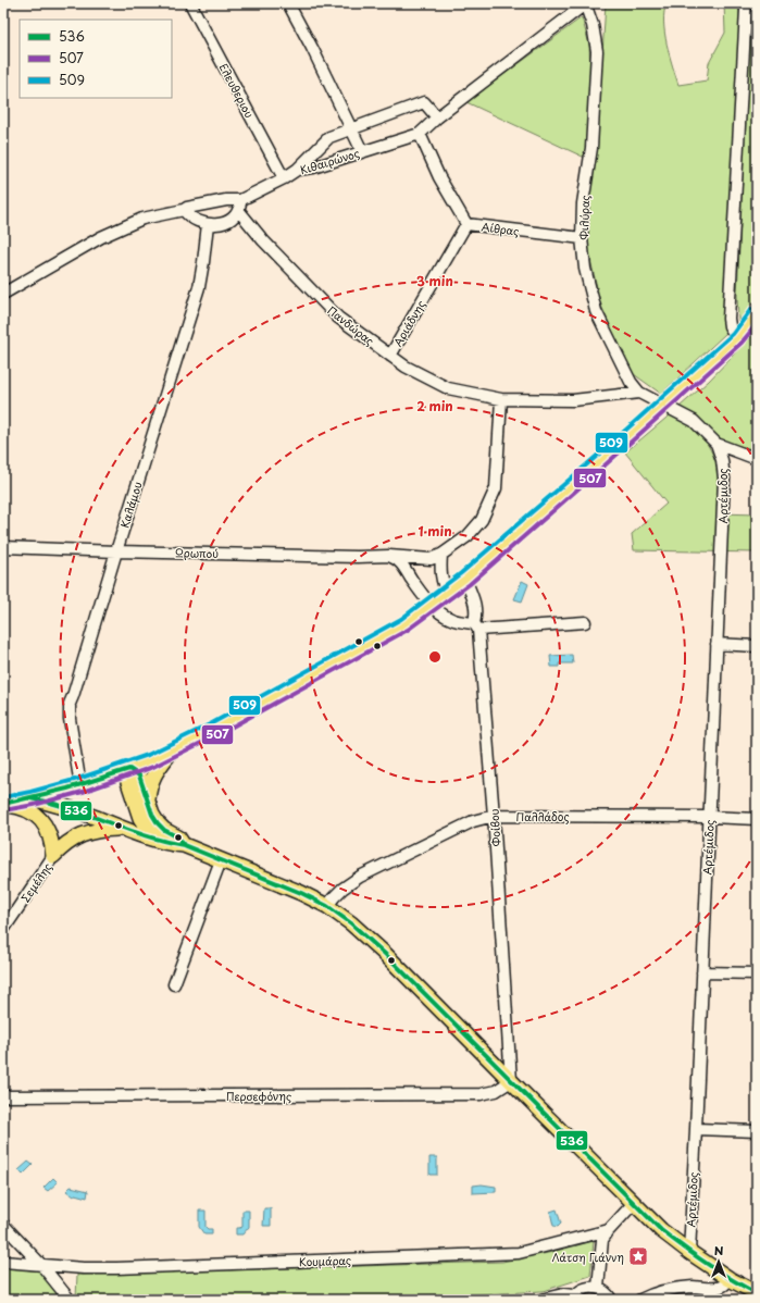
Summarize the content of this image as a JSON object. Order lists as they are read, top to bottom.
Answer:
{
  "streets": {
    "street": [
      "Ελευθεριου",
      "Κιθαιρώνος",
      "Φιλύρας",
      "Αίθρας",
      "Αριάδνης",
      "Πανδώρας",
      "Αρτέμιδος",
      "Καλάμου",
      "Ωρωπού",
      "Παλλάδος",
      "Φοίβου",
      "Σεμέλης",
      "Περσεφόνης",
      "Κουμάρας"
    ]
  },
  "crossings": [
    ["Ελευθεριου", "Κιθαιρώνος"],
    ["Κιθαιρώνος", "Φιλύρας"],
    ["Κιθαιρώνος", "Αίθρας"],
    ["Κιθαιρώνος", "Πανδώρας"],
    ["Φιλύρας", "Αίθρας"],
    ["Φιλύρας", "Πανδώρας"],
    ["Αίθρας", "Αριάδνης"],
    ["Αριάδνης", "Πανδώρας"],
    ["Αρτέμιδος", "Παλλάδος"],
    ["Καλάμου", "Ωρωπού"],
    ["Παλλάδος", "Φοίβου"],
    ["Φοίβου", "Περσεφόνης"]
  ],
  "places": {
    "place": ["Λάτση Γιάννη"]
  },
  "lines": ["transit line 509", "transit line 507", "transit line 536"],
  "legend": ["536", "507", "509"],
  "north": "top",
  "rings": ["3 min", "2 min", "1 min"]
}
